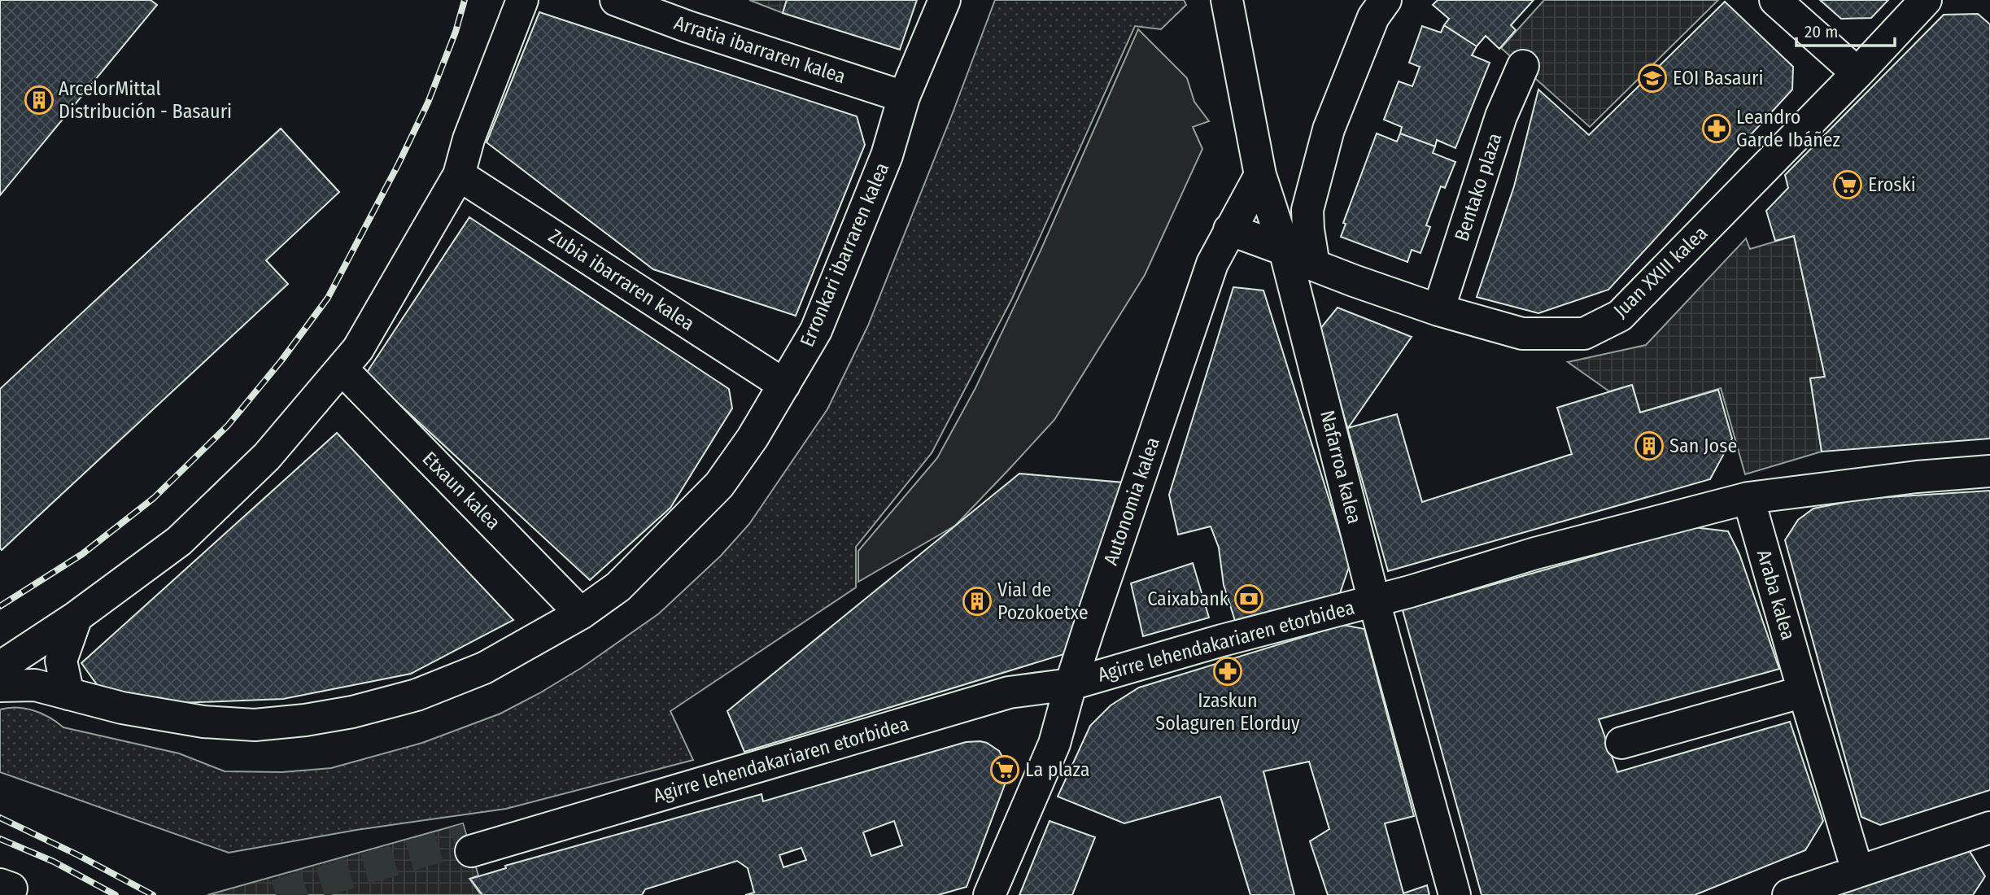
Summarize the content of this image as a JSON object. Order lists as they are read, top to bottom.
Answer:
{
  "streets": {
    "street": [
      "Arratia ibarraren kalea",
      "Bentako plaza",
      "Erronkari ibarraren kalea",
      "Juan XXIII kalea",
      "Zubia ibarraren kalea",
      "Nafarroa kalea",
      "Etxaun kalea",
      "Autonomia kalea",
      "Araba kalea",
      "Agirre lehendakariaren etorbidea"
    ]
  },
  "crossings": [
    ["Arratia ibarraren kalea", "Erronkari ibarraren kalea"],
    ["Bentako plaza", "Juan XXIII kalea"],
    ["Erronkari ibarraren kalea", "Zubia ibarraren kalea"],
    ["Erronkari ibarraren kalea", "Etxaun kalea"],
    ["Juan XXIII kalea", "Nafarroa kalea"],
    ["Juan XXIII kalea", "Autonomia kalea"],
    ["Nafarroa kalea", "Autonomia kalea"],
    ["Nafarroa kalea", "Agirre lehendakariaren etorbidea"],
    ["Autonomia kalea", "Agirre lehendakariaren etorbidea"],
    ["Araba kalea", "Agirre lehendakariaren etorbidea"]
  ],
  "places": {
    "school or university": ["EOI Basauri"],
    "building": ["ArcelorMittal Distribución - Basauri", "San Jose", "Vial de Pozokoetxe"],
    "pharmacy": ["Leandro Garde Ibáñez", "Izaskun Solaguren Elorduy"],
    "supermarket": ["Eroski", "La plaza"],
    "bank": ["Caixabank"]
  },
  "scale_bar": "20 m"
}
